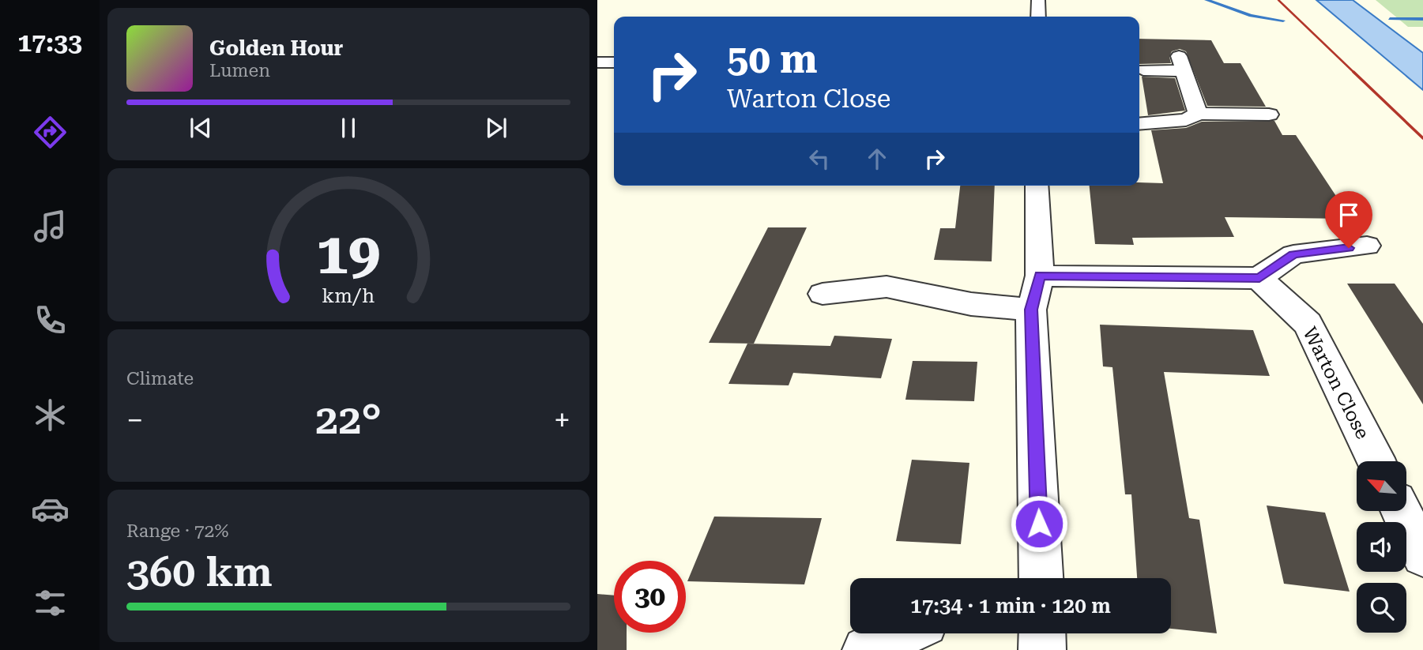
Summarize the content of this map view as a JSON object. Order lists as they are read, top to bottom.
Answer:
{
  "streets": {
    "street": ["Warton Close"]
  },
  "north": "top left",
  "page": {
    "tabs": "17:33",
    "turn": ["50 m", "Warton Close"],
    "song": ["Golden Hour", "Lumen"],
    "tile": [
      "Climate",
      ["Range · 72%", "360 km"]
    ],
    "heat": ["−", "22°", "+"],
    "limit": "30",
    "trip": "17:34 · 1 min · 120 m",
    "gauge": ["19", "km/h"]
  }
}
